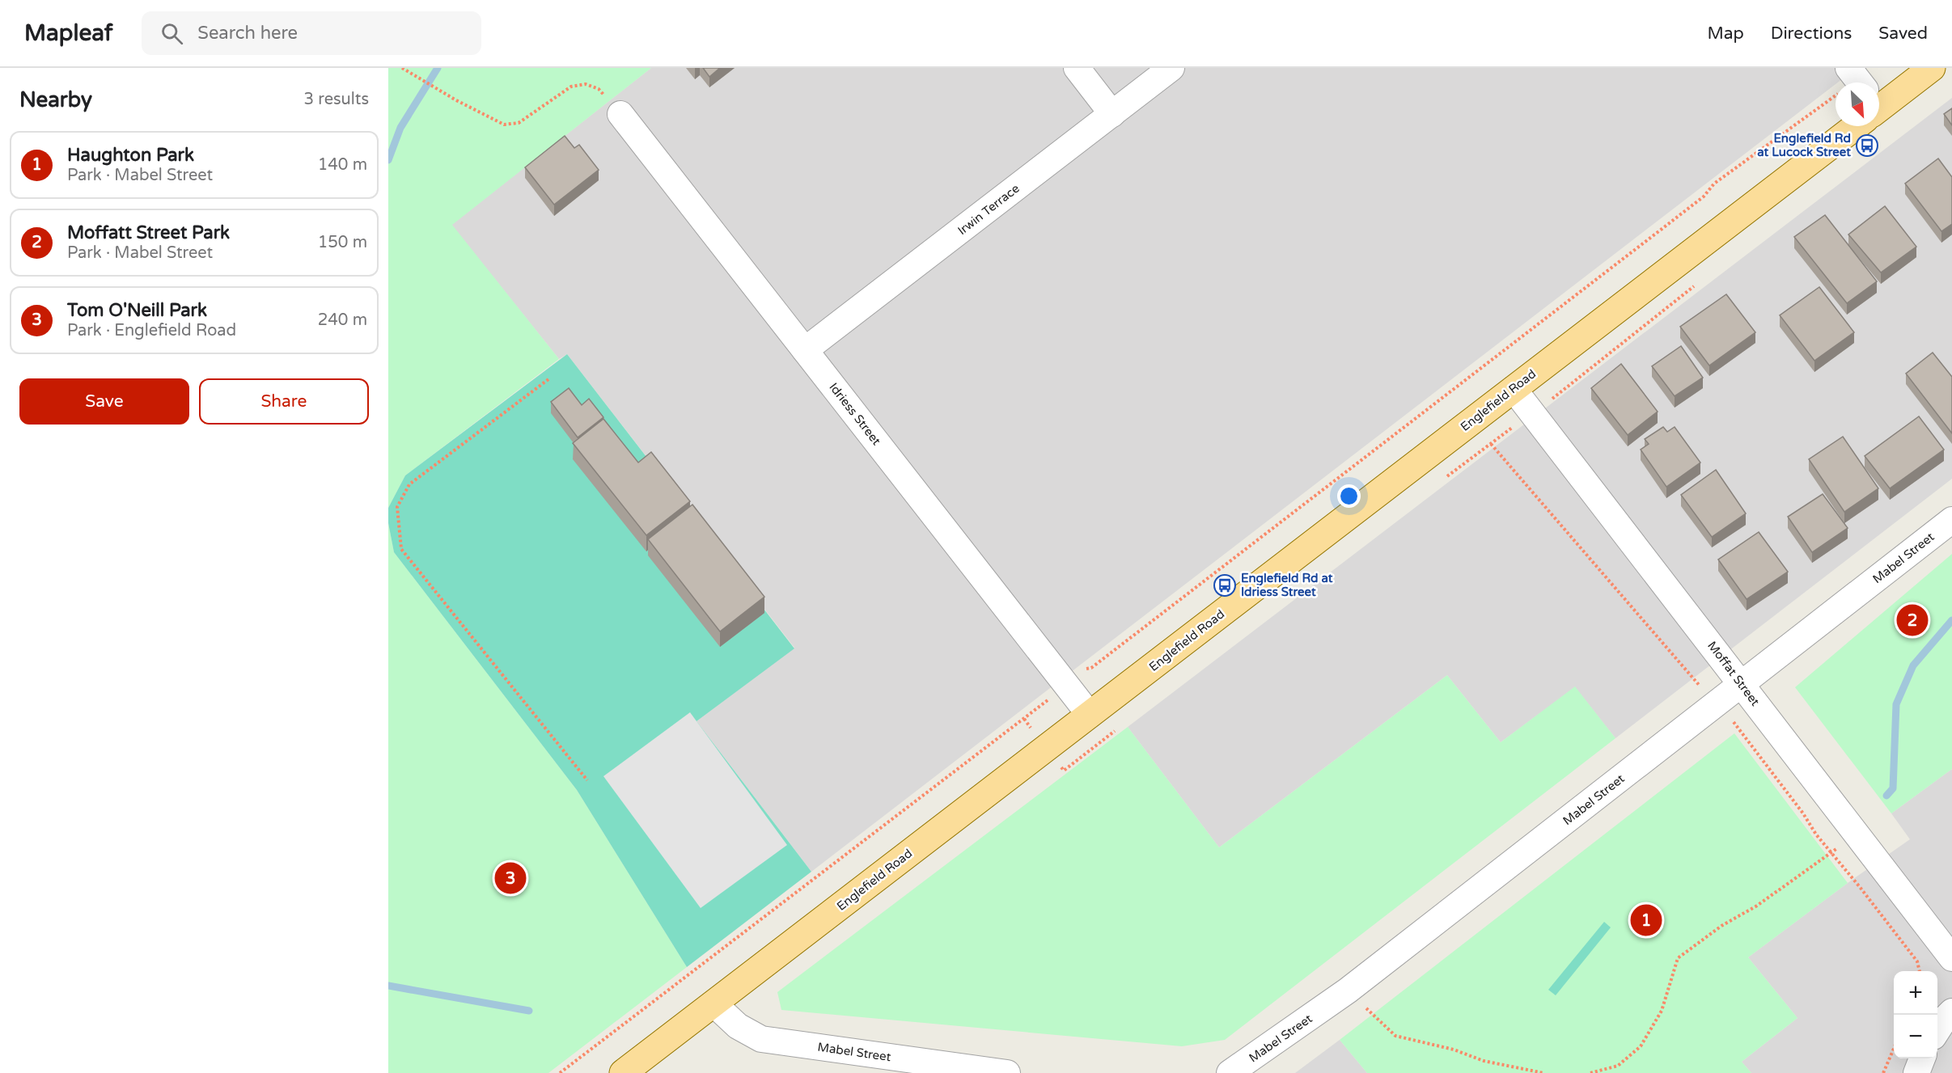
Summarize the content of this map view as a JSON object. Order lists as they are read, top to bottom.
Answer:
{
  "streets": {
    "main road": ["Englefield Road"],
    "street": [
      "Irwin Terrace",
      "Idriess Street",
      "Mabel Street",
      "Moffat Street"
    ]
  },
  "crossings": [
    ["Irwin Terrace", "Idriess Street"],
    ["Englefield Road", "Idriess Street"],
    ["Englefield Road", "Mabel Street"],
    ["Englefield Road", "Moffat Street"],
    ["Mabel Street", "Moffat Street"]
  ],
  "places": {
    "bus stop": ["Englefield Rd at Lucock Street", "Englefield Rd at Idriess Street"]
  },
  "north": "bottom right",
  "page": {
    "header": "Mapleaf",
    "search": "Search here",
    "nav": ["Map", "Directions", "Saved"],
    "heading": ["Nearby", "3 results"],
    "list": [
      {
        "mark": "1",
        "name": "Haughton Park",
        "note": "Park · Mabel Street",
        "value": "140 m"
      },
      {
        "mark": "2",
        "name": "Moffatt Street Park",
        "note": "Park · Mabel Street",
        "value": "150 m"
      },
      {
        "mark": "3",
        "name": "Tom O'Neill Park",
        "note": "Park · Englefield Road",
        "value": "240 m"
      }
    ],
    "buttons": ["Save", "Share"],
    "pins": ["2", "3", "1"],
    "map_buttons": ["+", "−"]
  }
}
